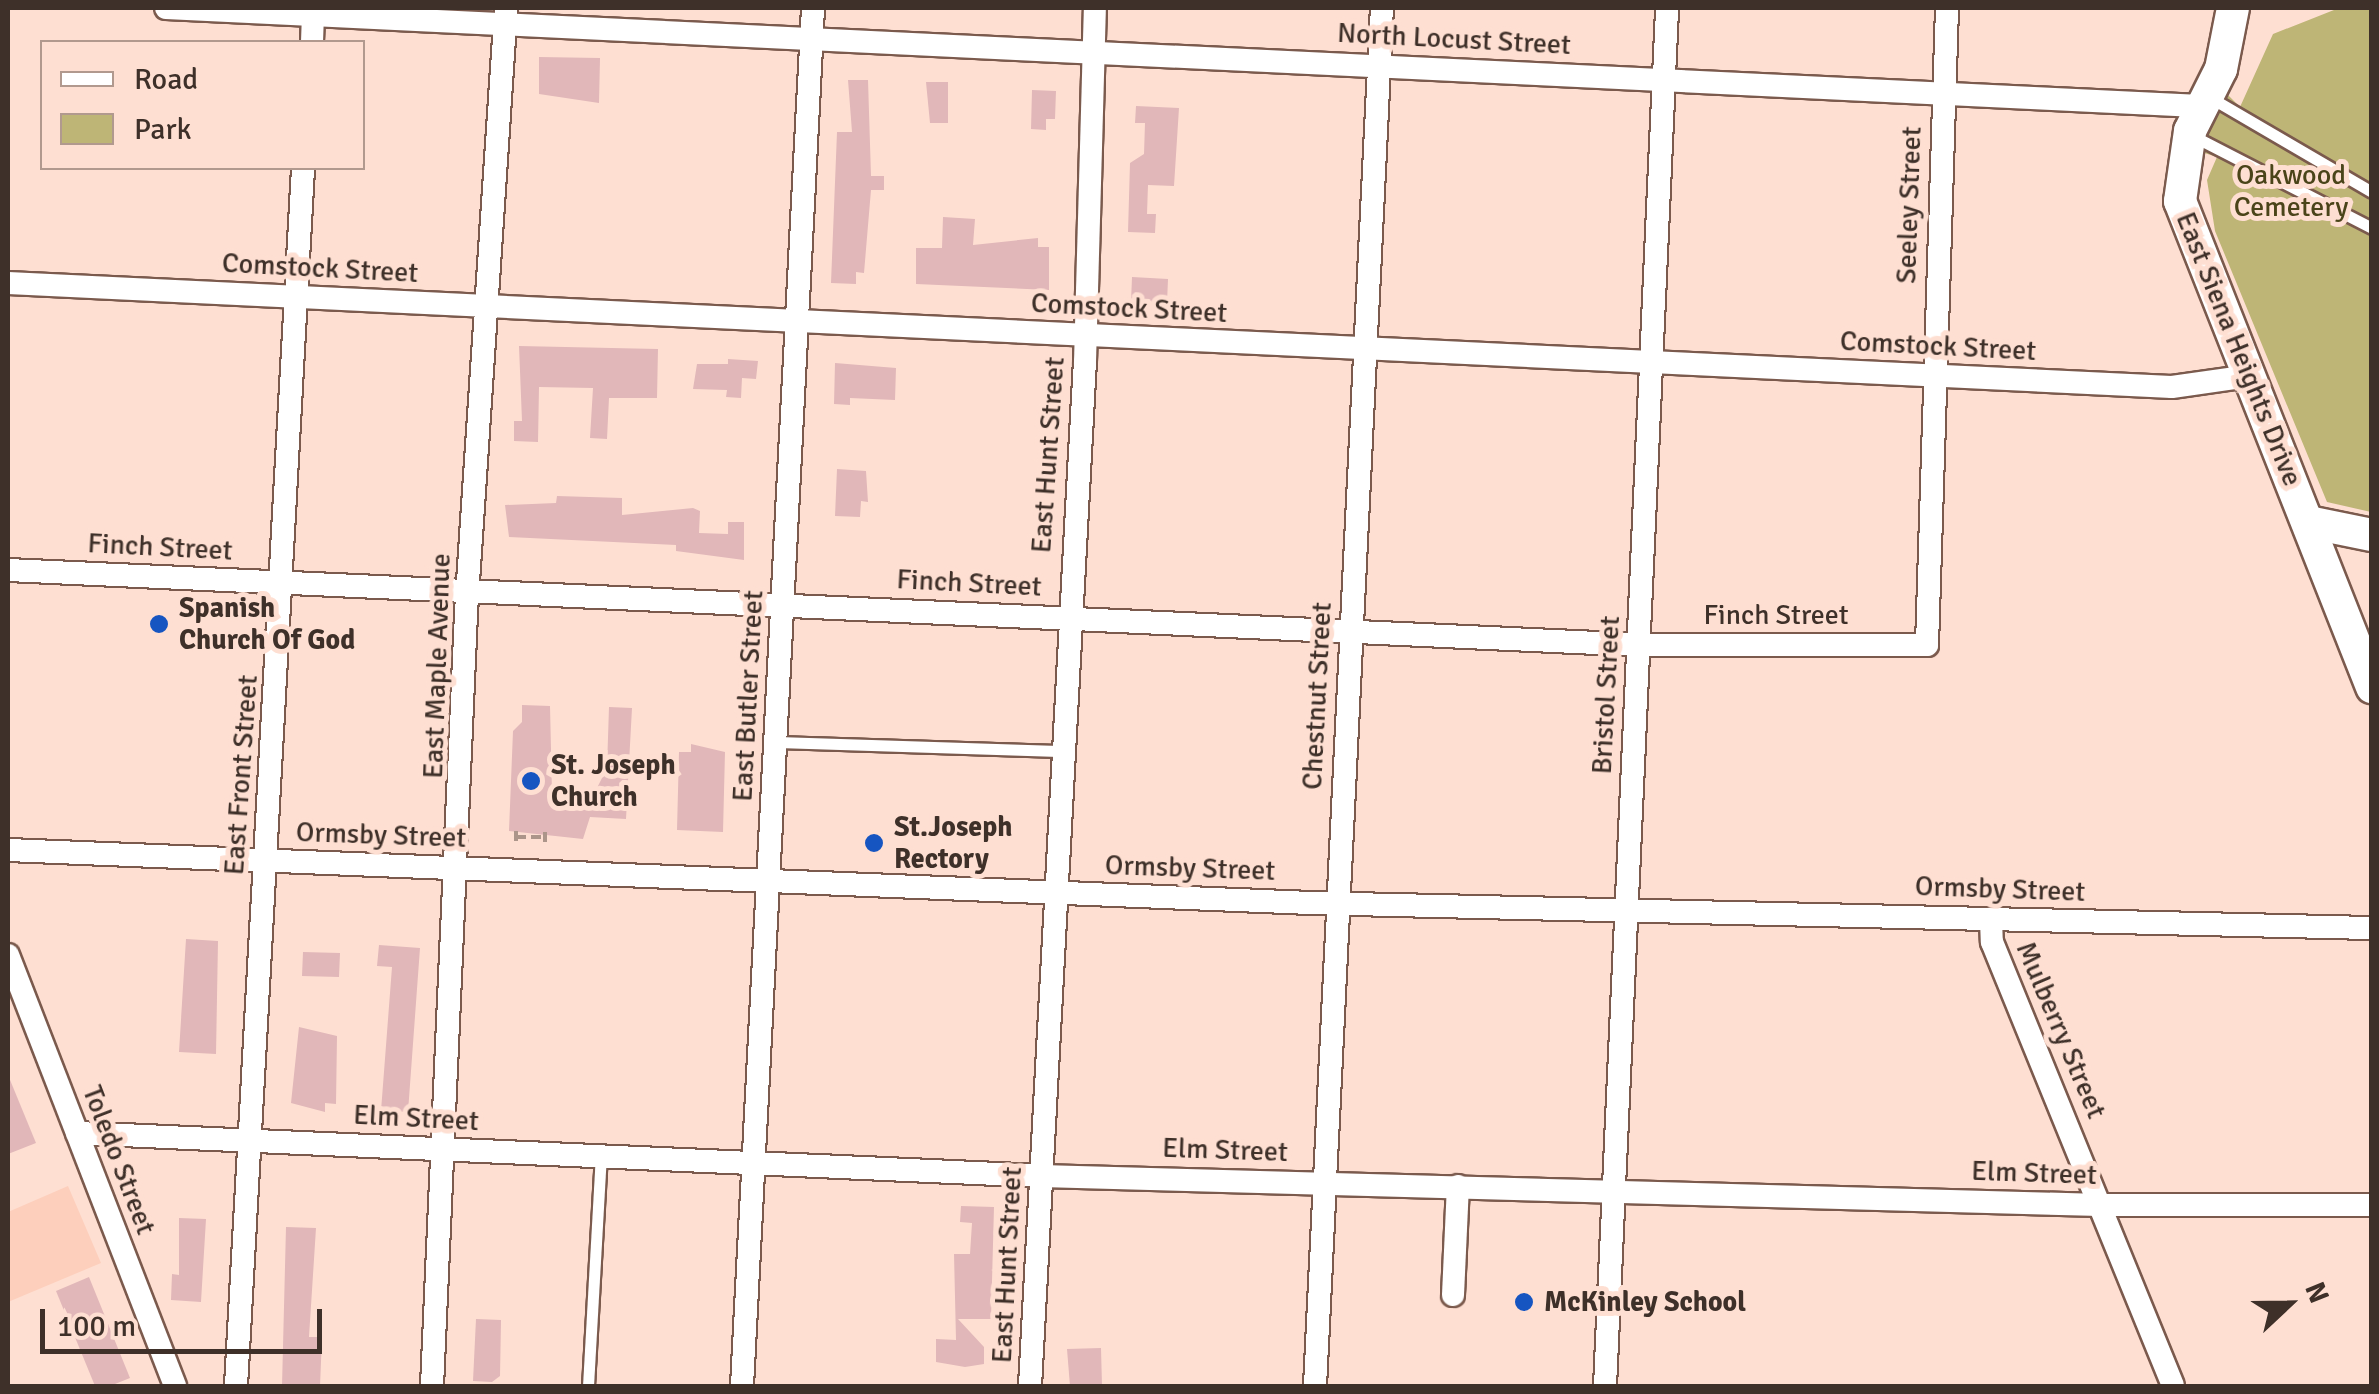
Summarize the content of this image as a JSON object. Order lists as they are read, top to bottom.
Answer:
{
  "streets": {
    "street": [
      "North Locust Street",
      "Seeley Street",
      "Comstock Street",
      "East Siena Heights Drive",
      "East Hunt Street",
      "Finch Street",
      "East Maple Avenue",
      "Bristol Street",
      "East Butler Street",
      "Chestnut Street",
      "East Front Street",
      "Ormsby Street",
      "Mulberry Street",
      "Elm Street",
      "Toledo Street"
    ]
  },
  "crossings": [
    ["North Locust Street", "Seeley Street"],
    ["North Locust Street", "East Siena Heights Drive"],
    ["North Locust Street", "East Hunt Street"],
    ["North Locust Street", "East Maple Avenue"],
    ["North Locust Street", "Bristol Street"],
    ["North Locust Street", "East Butler Street"],
    ["North Locust Street", "Chestnut Street"],
    ["Seeley Street", "Comstock Street"],
    ["Seeley Street", "Finch Street"],
    ["Comstock Street", "East Siena Heights Drive"],
    ["Comstock Street", "East Hunt Street"],
    ["Comstock Street", "East Maple Avenue"],
    ["Comstock Street", "Bristol Street"],
    ["Comstock Street", "East Butler Street"],
    ["Comstock Street", "Chestnut Street"],
    ["Comstock Street", "East Front Street"],
    ["East Hunt Street", "Finch Street"],
    ["East Hunt Street", "Ormsby Street"],
    ["East Hunt Street", "Elm Street"],
    ["Finch Street", "East Maple Avenue"],
    ["Finch Street", "Bristol Street"],
    ["Finch Street", "East Butler Street"],
    ["Finch Street", "Chestnut Street"],
    ["Finch Street", "East Front Street"],
    ["East Maple Avenue", "Ormsby Street"],
    ["East Maple Avenue", "Elm Street"],
    ["Bristol Street", "Ormsby Street"],
    ["Bristol Street", "Elm Street"],
    ["East Butler Street", "Ormsby Street"],
    ["East Butler Street", "Elm Street"],
    ["Chestnut Street", "Ormsby Street"],
    ["Chestnut Street", "Elm Street"],
    ["East Front Street", "Ormsby Street"],
    ["East Front Street", "Elm Street"],
    ["Ormsby Street", "Mulberry Street"],
    ["Mulberry Street", "Elm Street"],
    ["Elm Street", "Toledo Street"]
  ],
  "parks": ["Oakwood Cemetery"],
  "places": [
    "Spanish Church Of God",
    "St. Joseph Church",
    "St.Joseph Rectory",
    "McKinley School"
  ],
  "legend": ["Road", "Park"],
  "scale_bar": "100 m",
  "north": "right"
}
